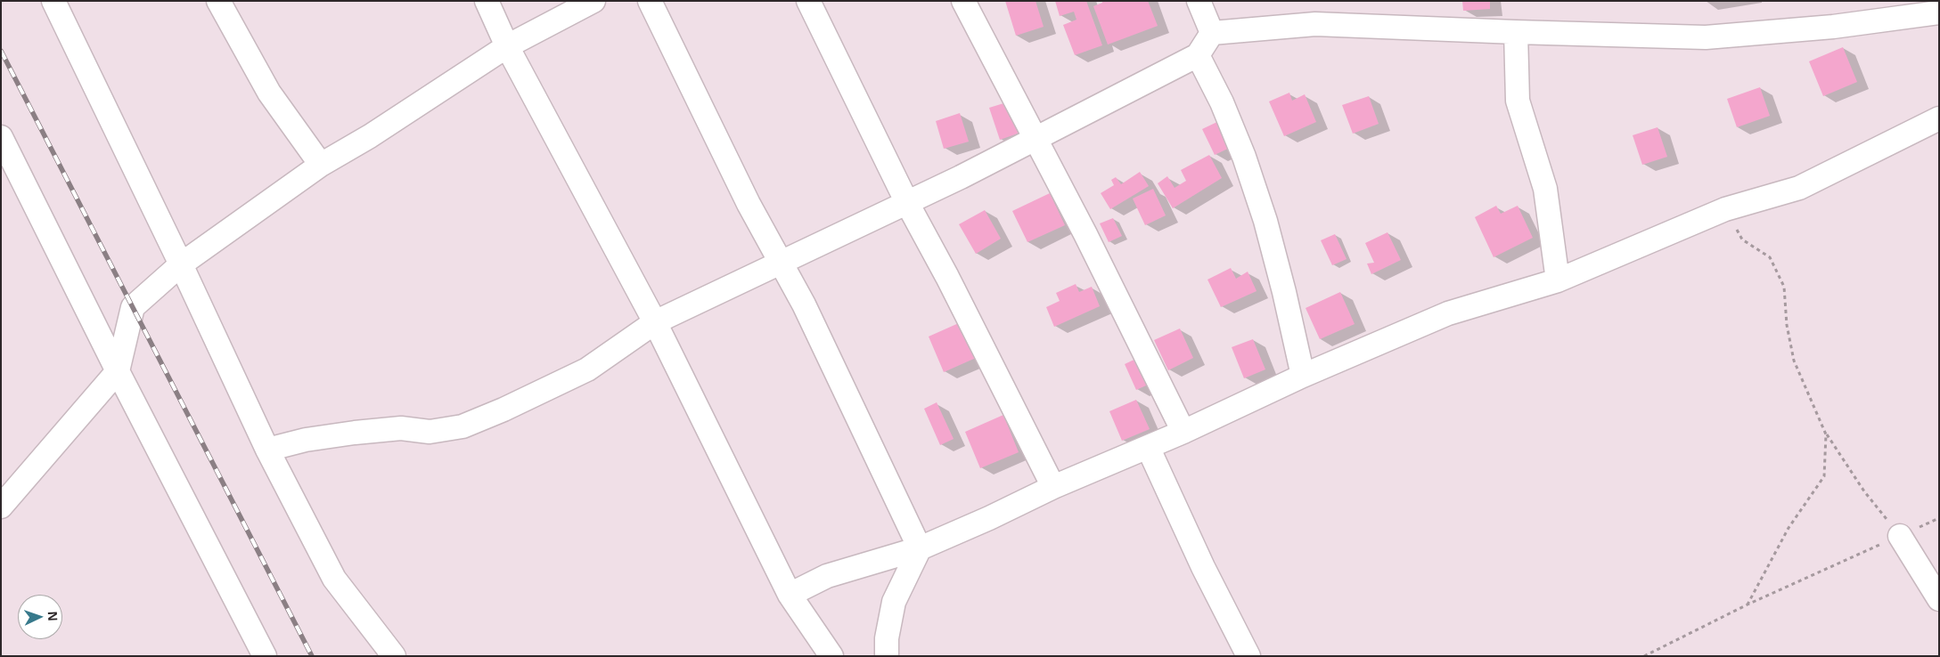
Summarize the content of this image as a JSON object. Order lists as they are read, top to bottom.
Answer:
{
  "north": "right"
}
